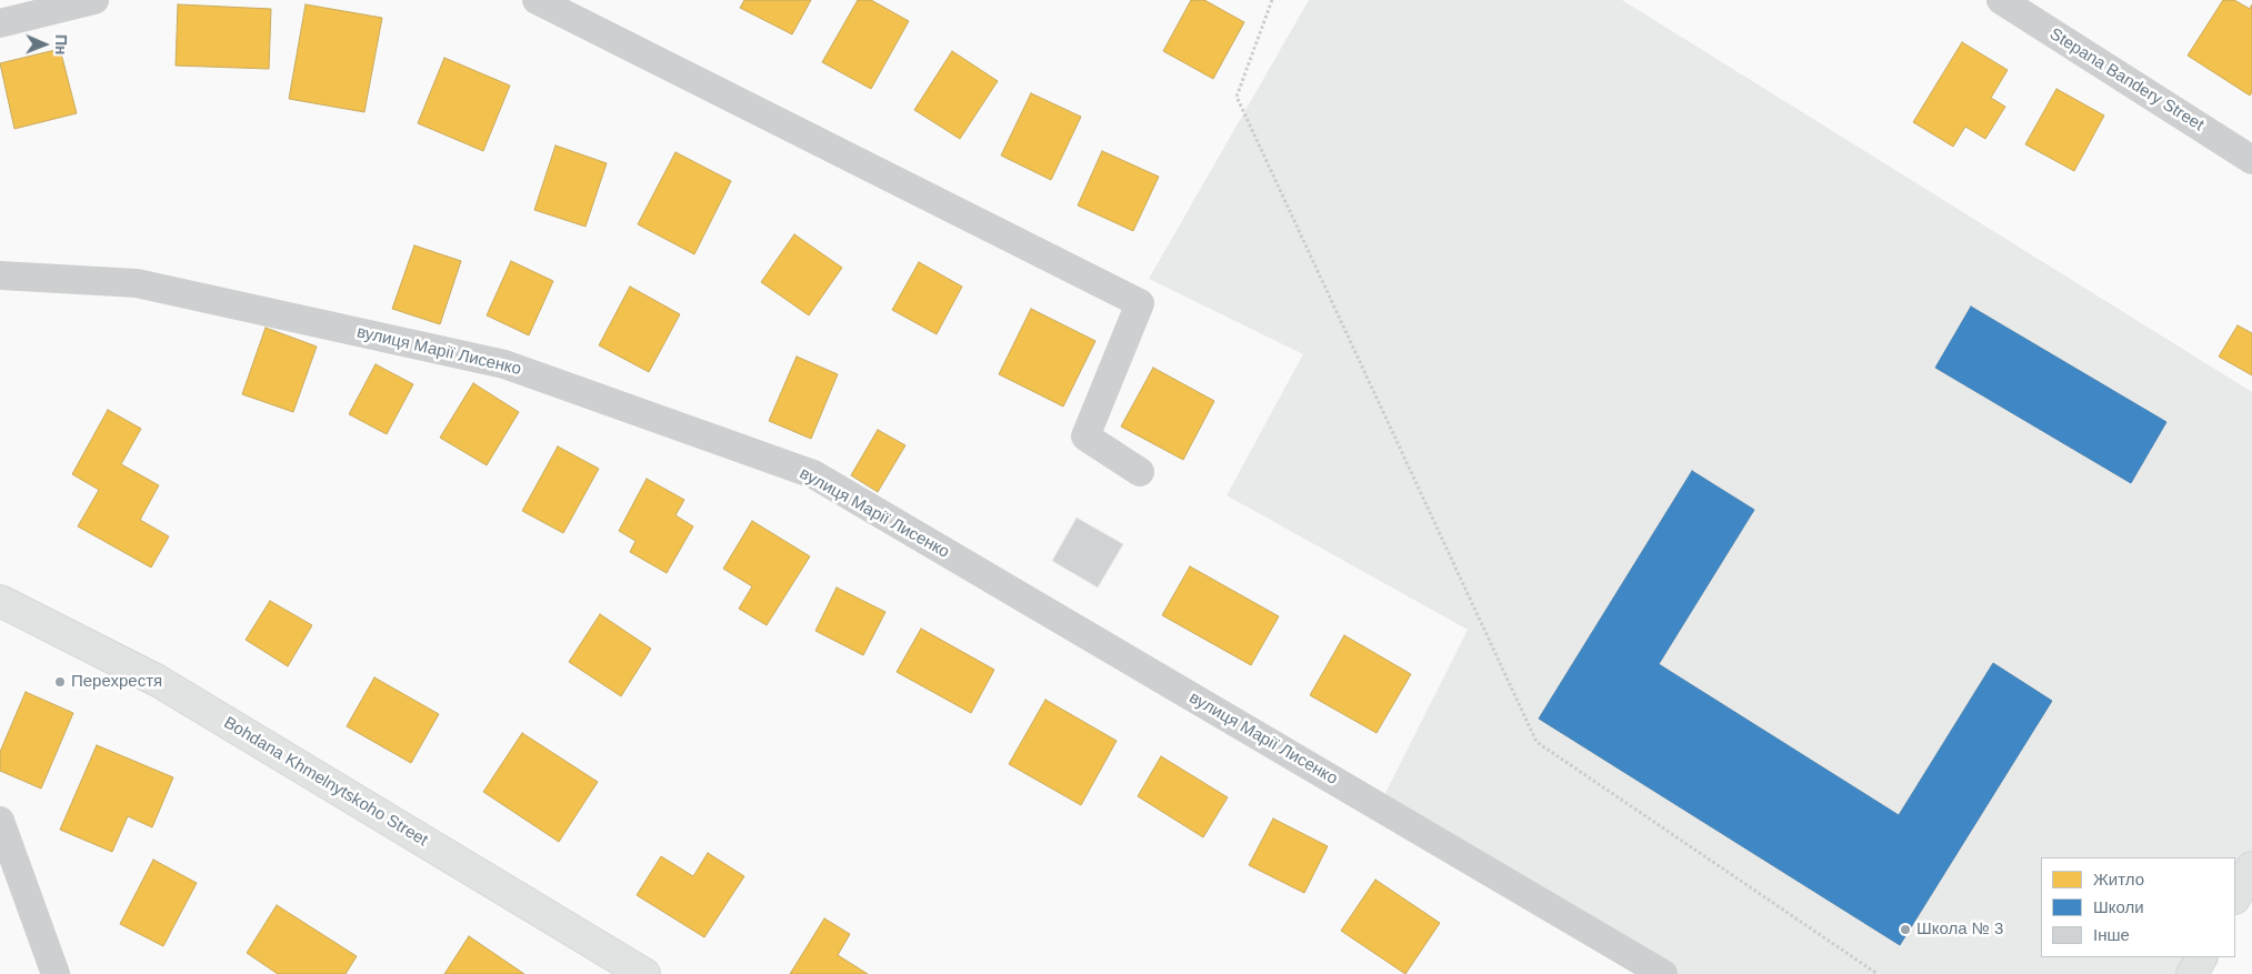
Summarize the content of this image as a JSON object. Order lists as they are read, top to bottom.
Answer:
{
  "streets": {
    "street": ["Stepana Bandery Street", "вулиця Марії Лисенко", "Bohdana Khmelnytskoho Street"]
  },
  "places": ["Перехрестя", "Школа № 3"],
  "legend": ["Житло", "Школи", "Інше"],
  "north": "right"
}
